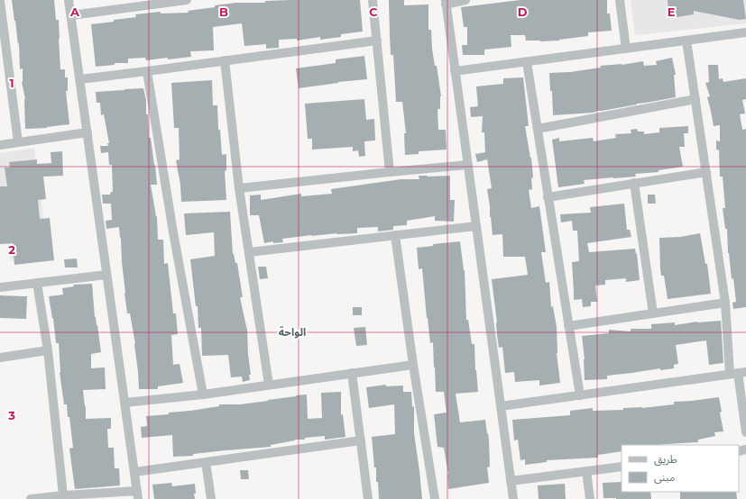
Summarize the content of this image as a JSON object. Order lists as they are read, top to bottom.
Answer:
{
  "districts": ["الواحة"],
  "legend": ["طريق", "مبنى"],
  "grid": {
    "columns": [
      "A",
      "B",
      "C",
      "D",
      "E"
    ],
    "rows": ["1", "2", "3"]
  }
}
